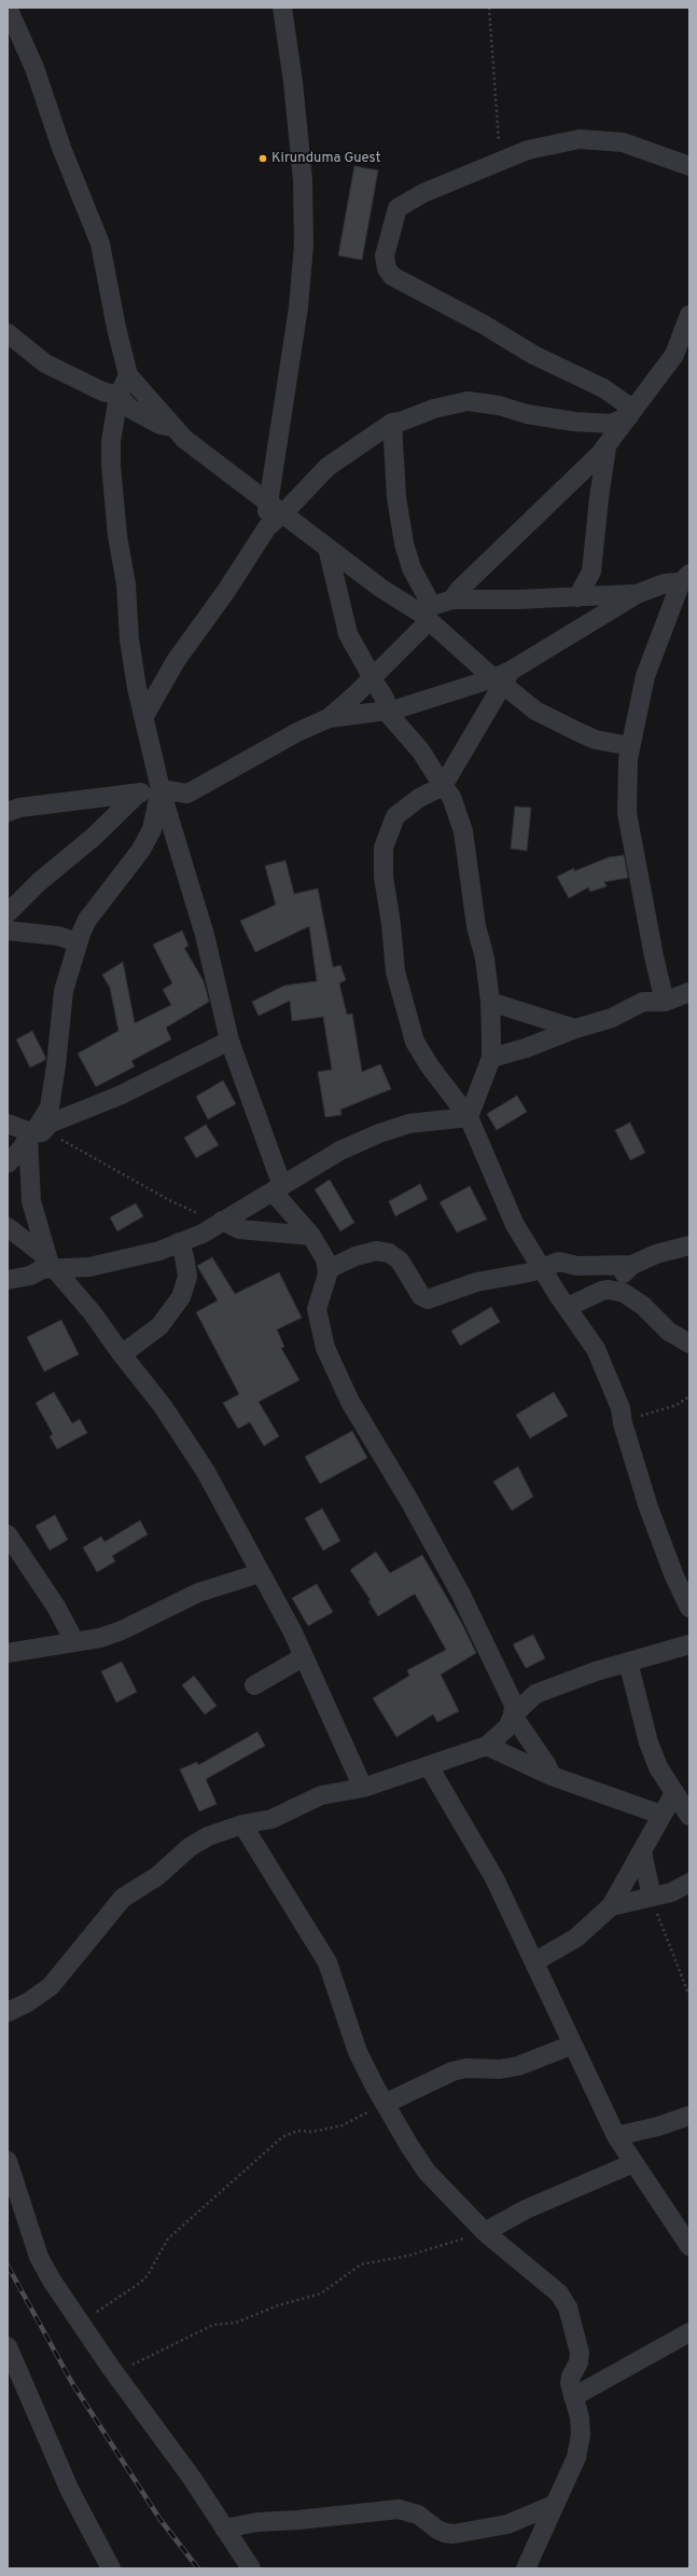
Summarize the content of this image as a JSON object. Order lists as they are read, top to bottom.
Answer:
{
  "places": ["Kirunduma Guest"]
}
